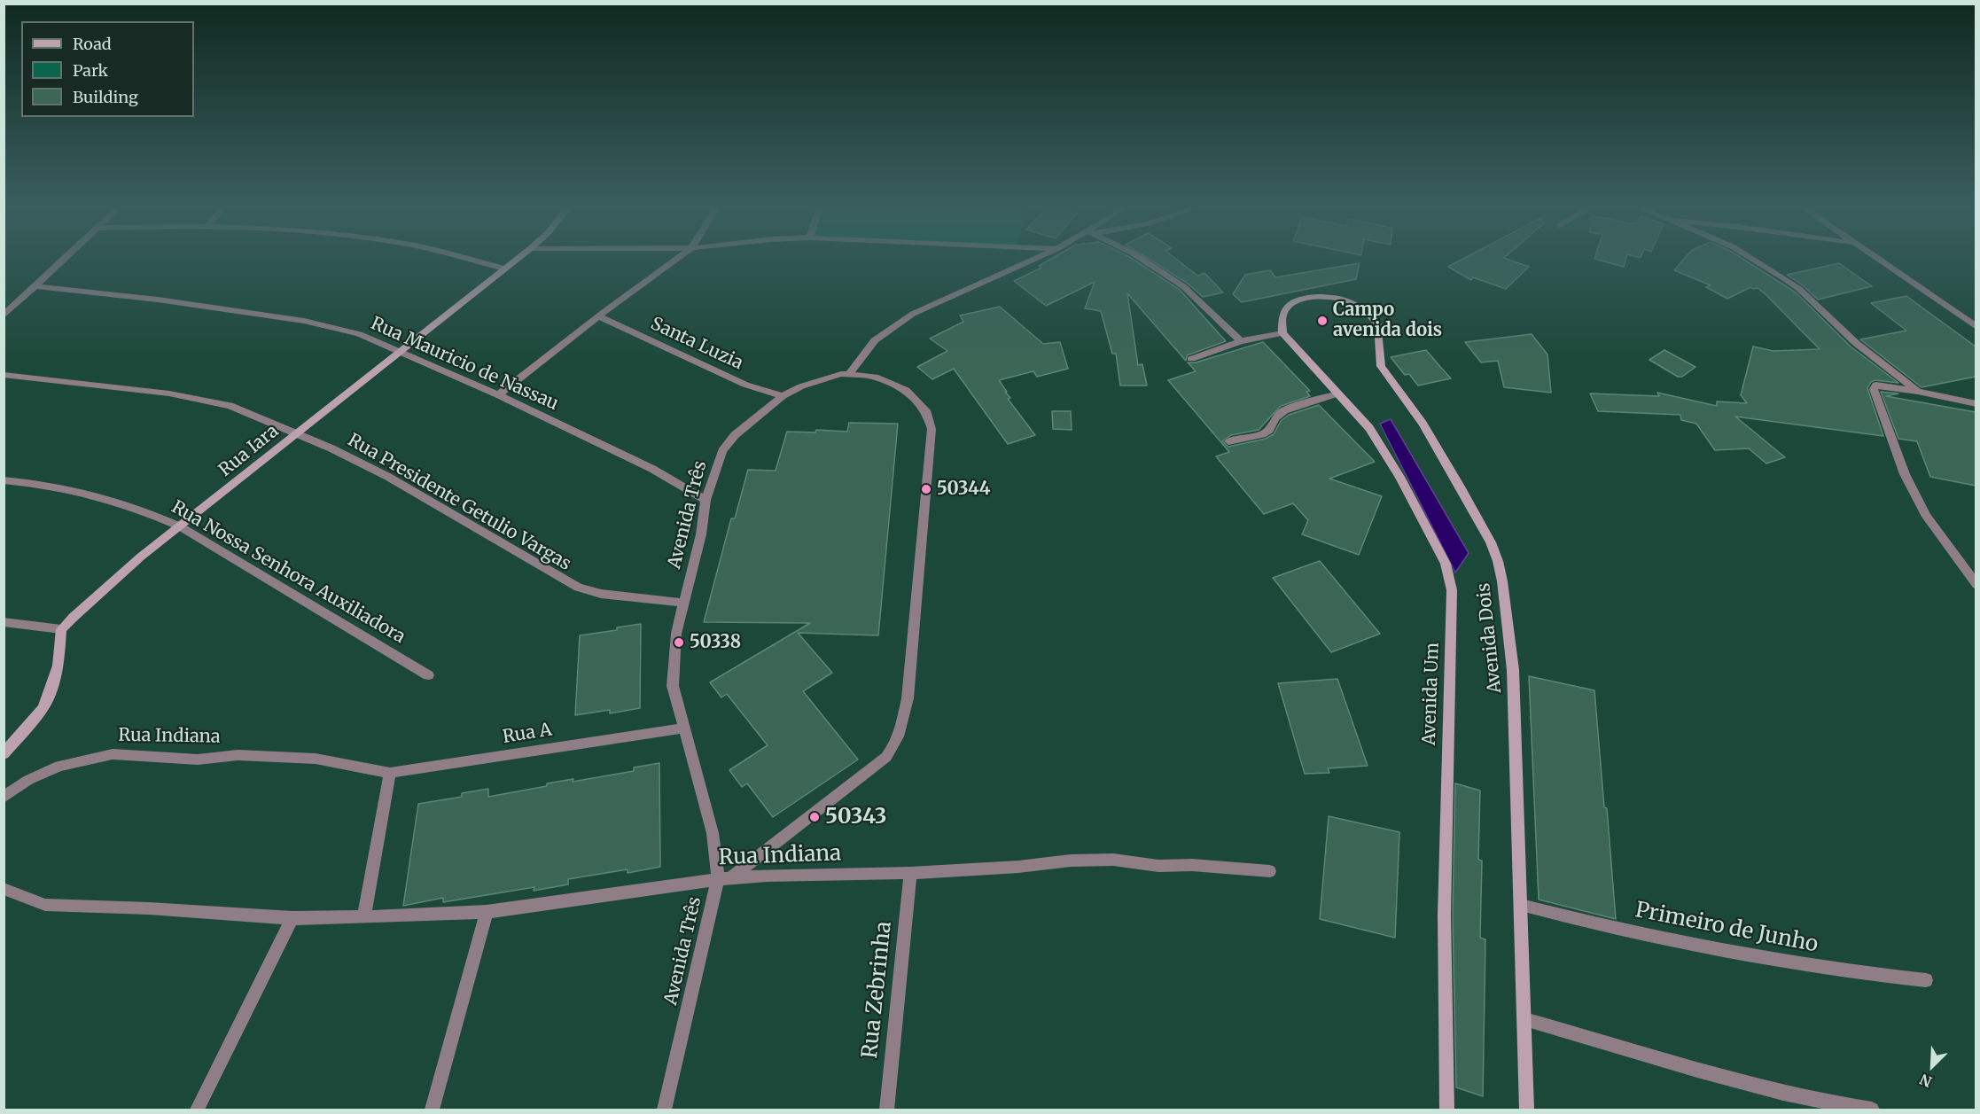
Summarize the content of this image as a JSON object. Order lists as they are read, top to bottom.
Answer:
{
  "streets": {
    "street": [
      "Santa Luzia",
      "Rua Mauricio de Nassau",
      "Rua Iara",
      "Rua Presidente Getulio Vargas",
      "Avenida Três",
      "Rua Nossa Senhora Auxiliadora",
      "Avenida Dois",
      "Avenida Um",
      "Rua A",
      "Rua Indiana",
      "Primeiro de Junho",
      "Rua Zebrinha"
    ]
  },
  "crossings": [
    ["Santa Luzia", "Avenida Três"],
    ["Rua Mauricio de Nassau", "Rua Iara"],
    ["Rua Mauricio de Nassau", "Avenida Três"],
    ["Rua Iara", "Rua Presidente Getulio Vargas"],
    ["Rua Iara", "Rua Nossa Senhora Auxiliadora"],
    ["Rua Presidente Getulio Vargas", "Avenida Três"],
    ["Avenida Três", "Rua A"],
    ["Avenida Três", "Rua Indiana"],
    ["Avenida Dois", "Avenida Um"],
    ["Avenida Dois", "Primeiro de Junho"],
    ["Rua A", "Rua Indiana"],
    ["Rua Indiana", "Rua Zebrinha"]
  ],
  "places": [
    "Campo avenida dois",
    "50344",
    "50338",
    "50343"
  ],
  "legend": ["Road", "Park", "Building"],
  "north": "bottom left"
}
